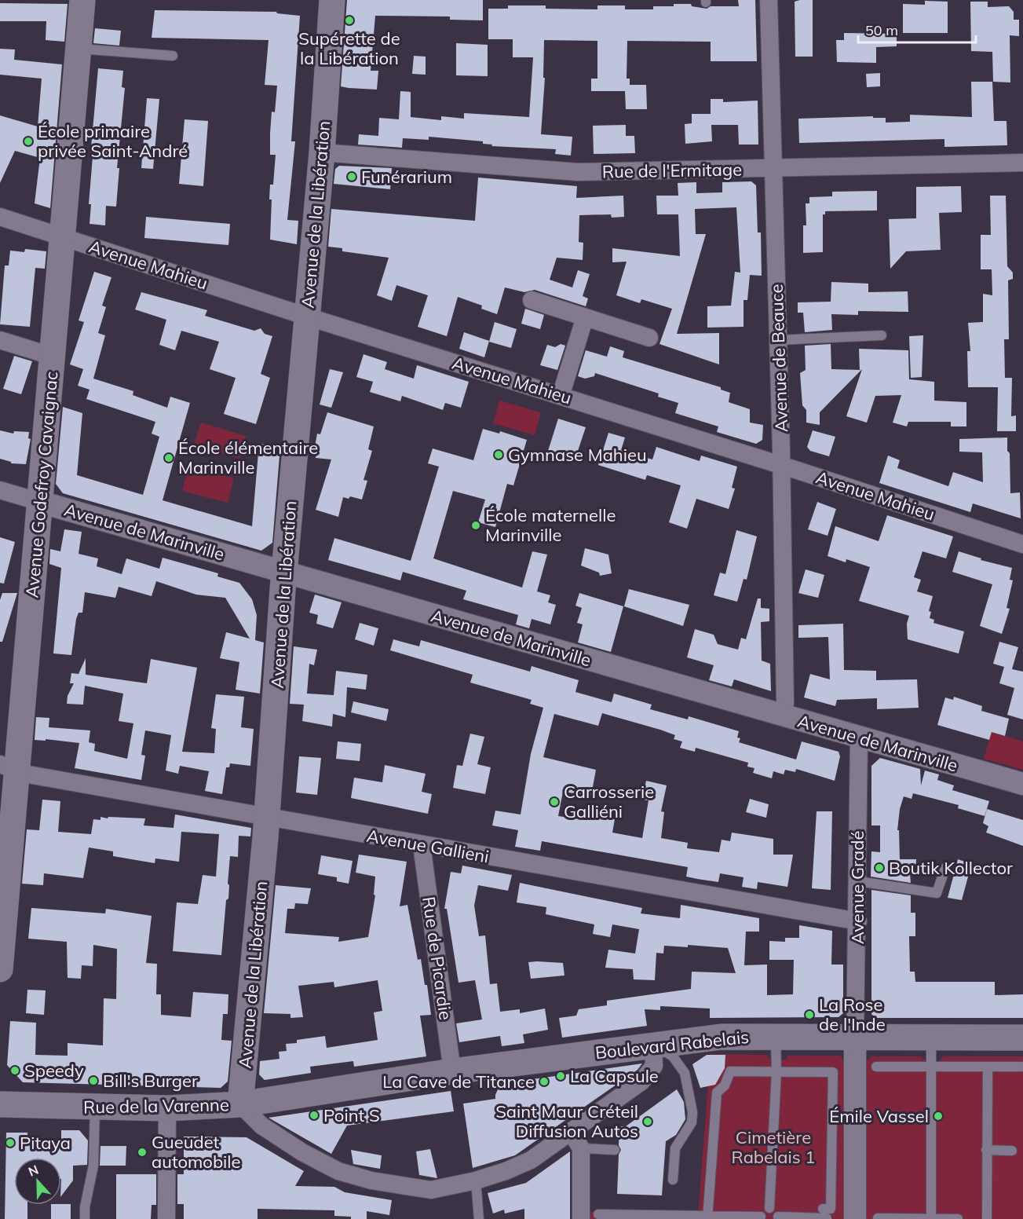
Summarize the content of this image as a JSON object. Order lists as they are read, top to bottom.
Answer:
{
  "streets": {
    "main road": [
      "Avenue de la Libération",
      "Avenue Godefroy Cavaignac",
      "Boulevard Rabelais",
      "Rue de la Varenne"
    ],
    "street": [
      "Rue de l'Ermitage",
      "Avenue Mahieu",
      "Avenue de Beauce",
      "Avenue de Marinville",
      "Avenue Gallieni",
      "Avenue Gradé",
      "Rue de Picardie"
    ]
  },
  "crossings": [
    ["Rue de l'Ermitage", "Avenue de la Libération"],
    ["Rue de l'Ermitage", "Avenue de Beauce"],
    ["Avenue de la Libération", "Avenue Mahieu"],
    ["Avenue de la Libération", "Avenue de Marinville"],
    ["Avenue de la Libération", "Avenue Gallieni"],
    ["Avenue de la Libération", "Boulevard Rabelais"],
    ["Avenue de la Libération", "Rue de la Varenne"],
    ["Avenue Mahieu", "Avenue de Beauce"],
    ["Avenue Mahieu", "Avenue Godefroy Cavaignac"],
    ["Avenue de Beauce", "Avenue de Marinville"],
    ["Avenue Godefroy Cavaignac", "Avenue de Marinville"],
    ["Avenue Godefroy Cavaignac", "Avenue Gallieni"],
    ["Avenue de Marinville", "Avenue Gradé"],
    ["Avenue Gallieni", "Avenue Gradé"],
    ["Avenue Gallieni", "Rue de Picardie"],
    ["Avenue Gradé", "Boulevard Rabelais"],
    ["Rue de Picardie", "Boulevard Rabelais"],
    ["Boulevard Rabelais", "Rue de la Varenne"]
  ],
  "parks": ["Cimetière Rabelais 1"],
  "places": [
    "Supérette de la Libération",
    "École primaire privée Saint-André",
    "Funérarium",
    "Gymnase Mahieu",
    "École élémentaire Marinville",
    "École maternelle Marinville",
    "Carrosserie Galliéni",
    "Boutik Kollector",
    "La Rose de l'Inde",
    "Speedy",
    "La Capsule",
    "Bill's Burger",
    "La Cave de Titance",
    "Point S",
    "Émile Vassel",
    "Saint Maur Créteil Diffusion Autos",
    "Pitaya",
    "Gueudet automobile"
  ],
  "scale_bar": "50 m",
  "north": "top"
}
